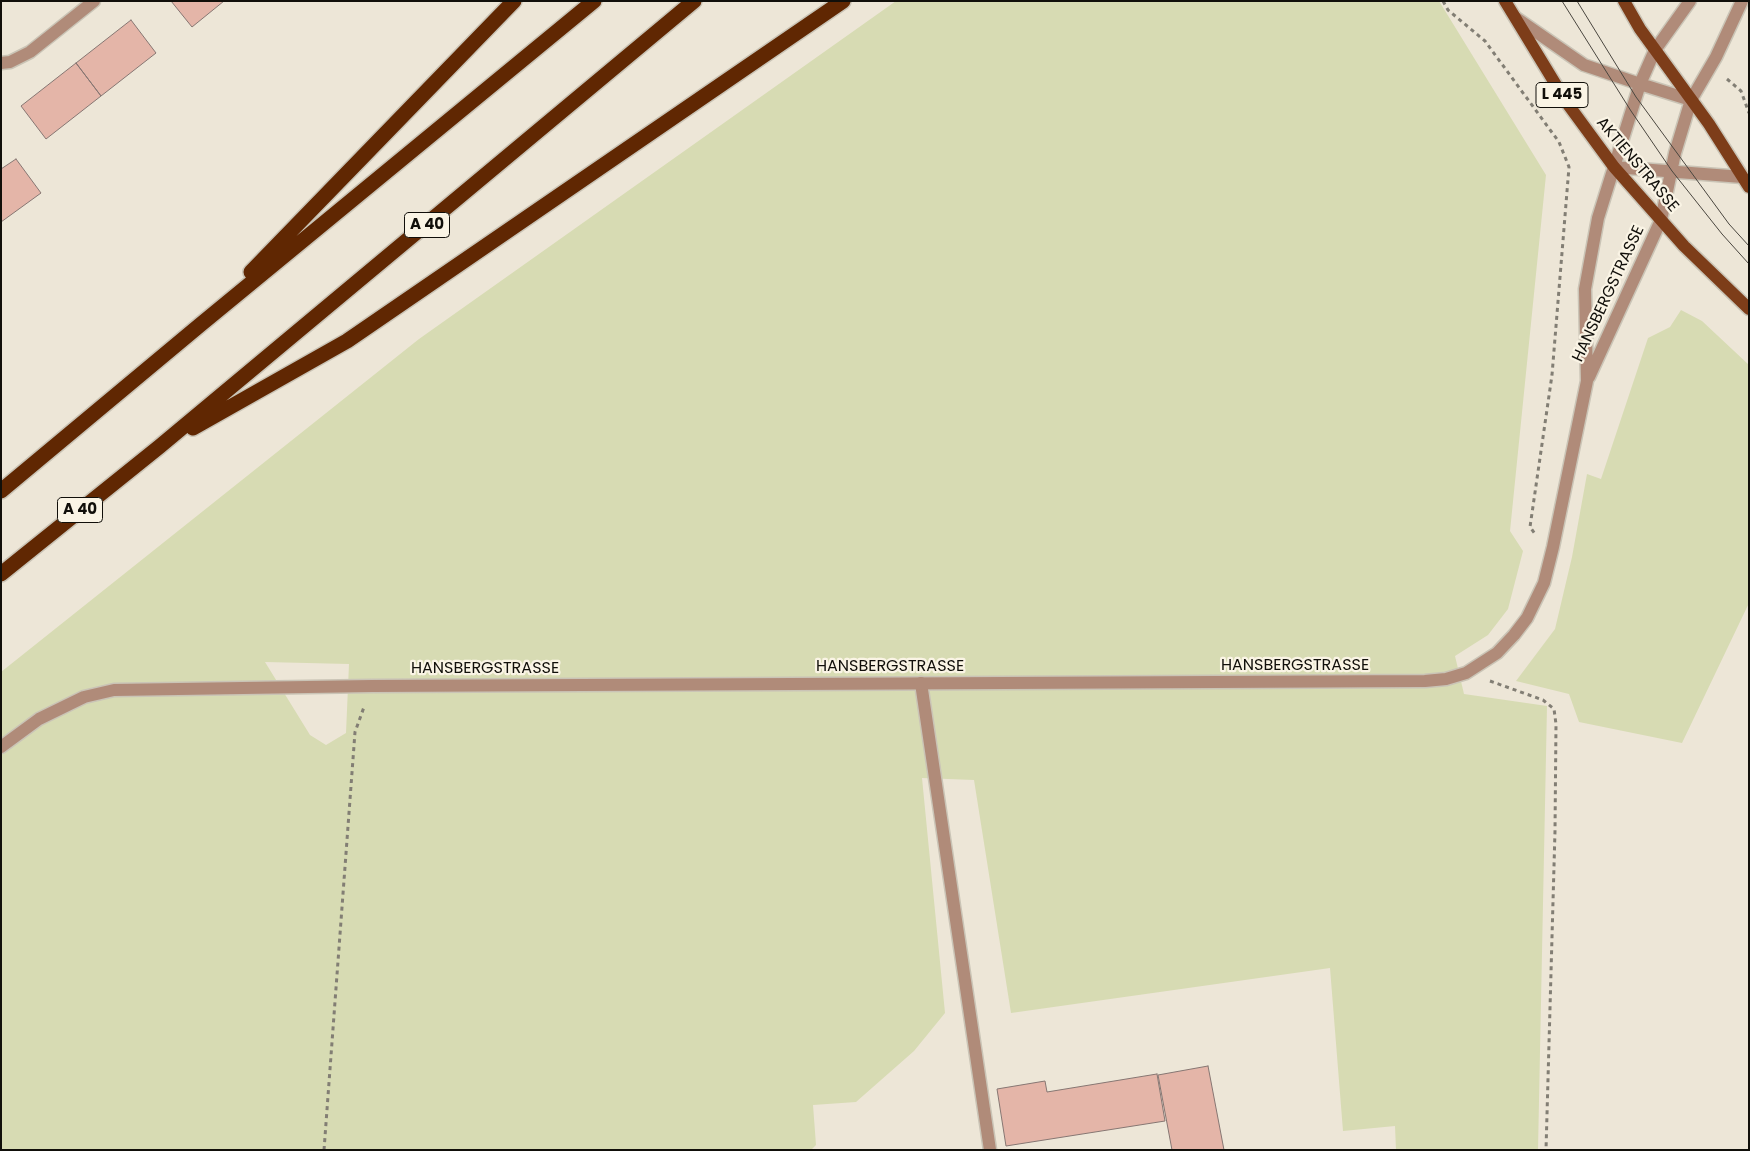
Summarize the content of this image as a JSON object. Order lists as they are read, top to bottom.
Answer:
{
  "streets": {
    "highway": ["A 40"],
    "main road": ["L 445", "AKTIENSTRASSE"],
    "street": ["HANSBERGSTRASSE"]
  },
  "crossings": [
    ["AKTIENSTRASSE", "HANSBERGSTRASSE"]
  ]
}
